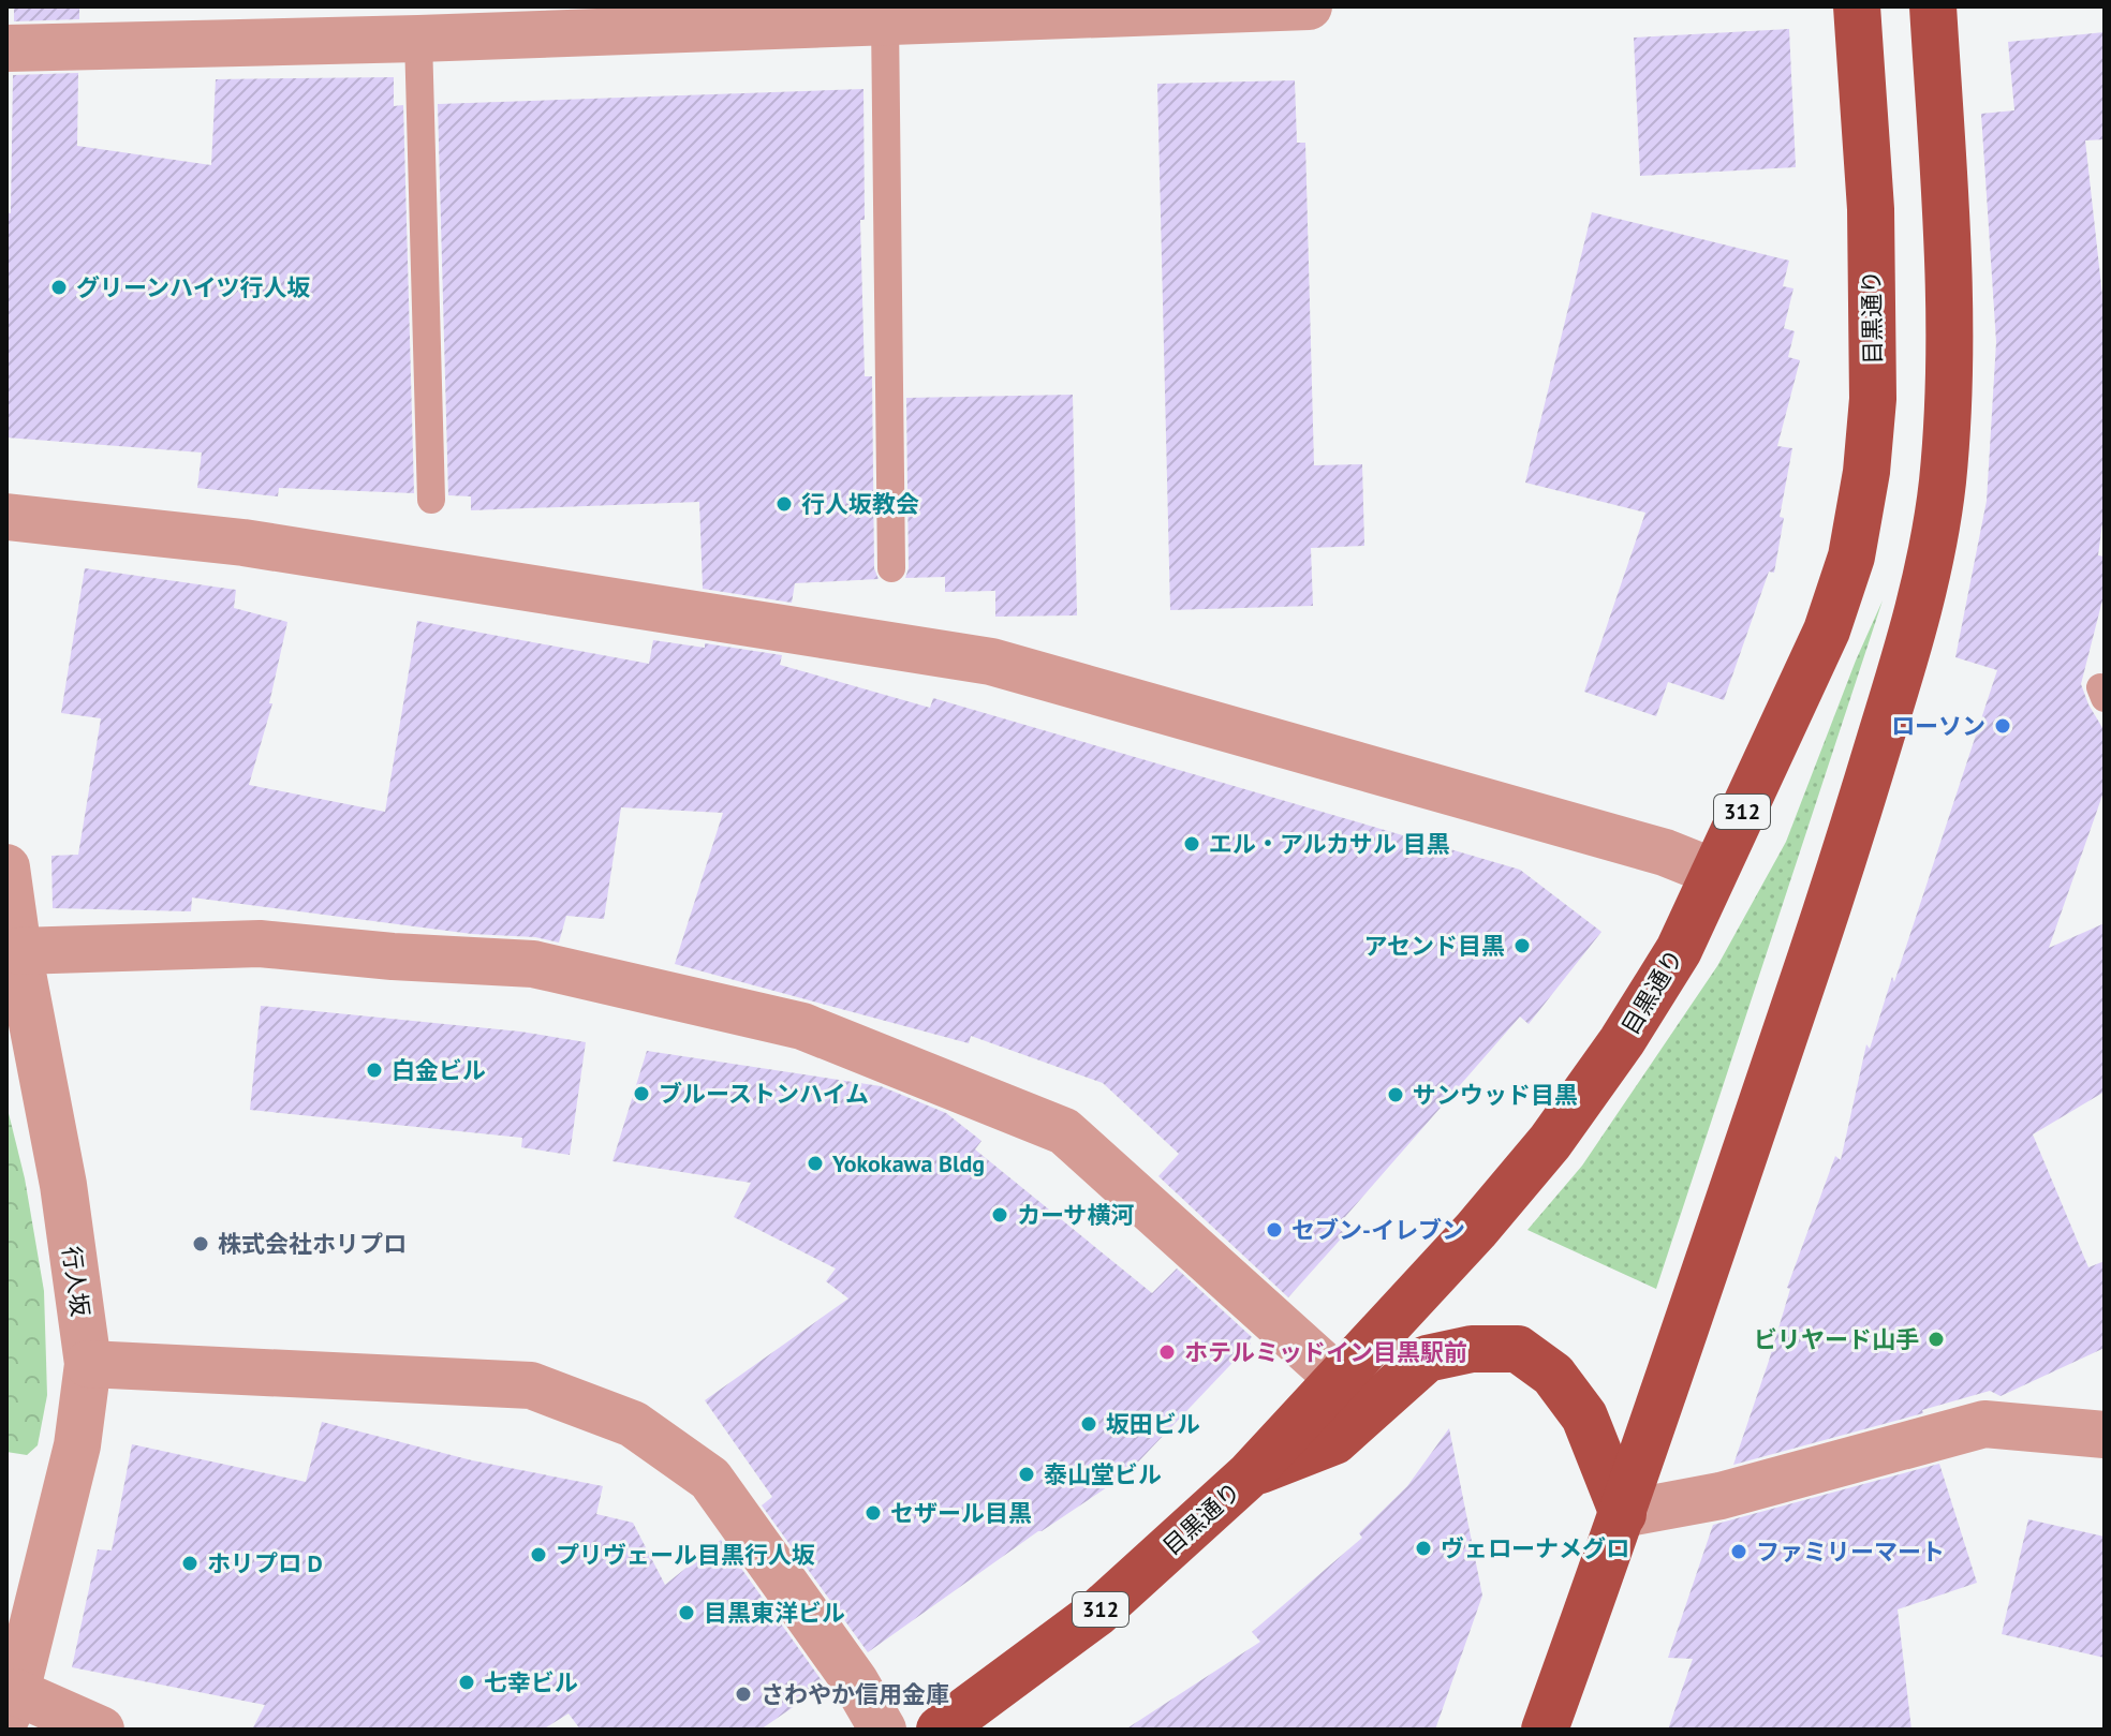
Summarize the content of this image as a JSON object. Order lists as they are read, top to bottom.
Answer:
{
  "streets": {
    "main road": ["目黒通り", "312"],
    "street": ["行人坂"]
  },
  "places": [
    "グリーンハイツ行人坂",
    "行人坂教会",
    "ローソン",
    "エル・アルカサル 目黒",
    "アセンド目黒",
    "白金ビル",
    "ブルーストンハイム",
    "サンウッド目黒",
    "Yokokawa Bldg",
    "カーサ横河",
    "セブン-イレブン",
    "株式会社ホリプロ",
    "ビリヤード山手",
    "ホテルミッドイン目黒駅前",
    "坂田ビル",
    "泰山堂ビル",
    "セザール目黒",
    "ヴェローナメグロ",
    "ファミリーマート",
    "プリヴェール目黒行人坂",
    "ホリプロ D",
    "目黒東洋ビル",
    "七幸ビル",
    "さわやか信用金庫"
  ]
}
